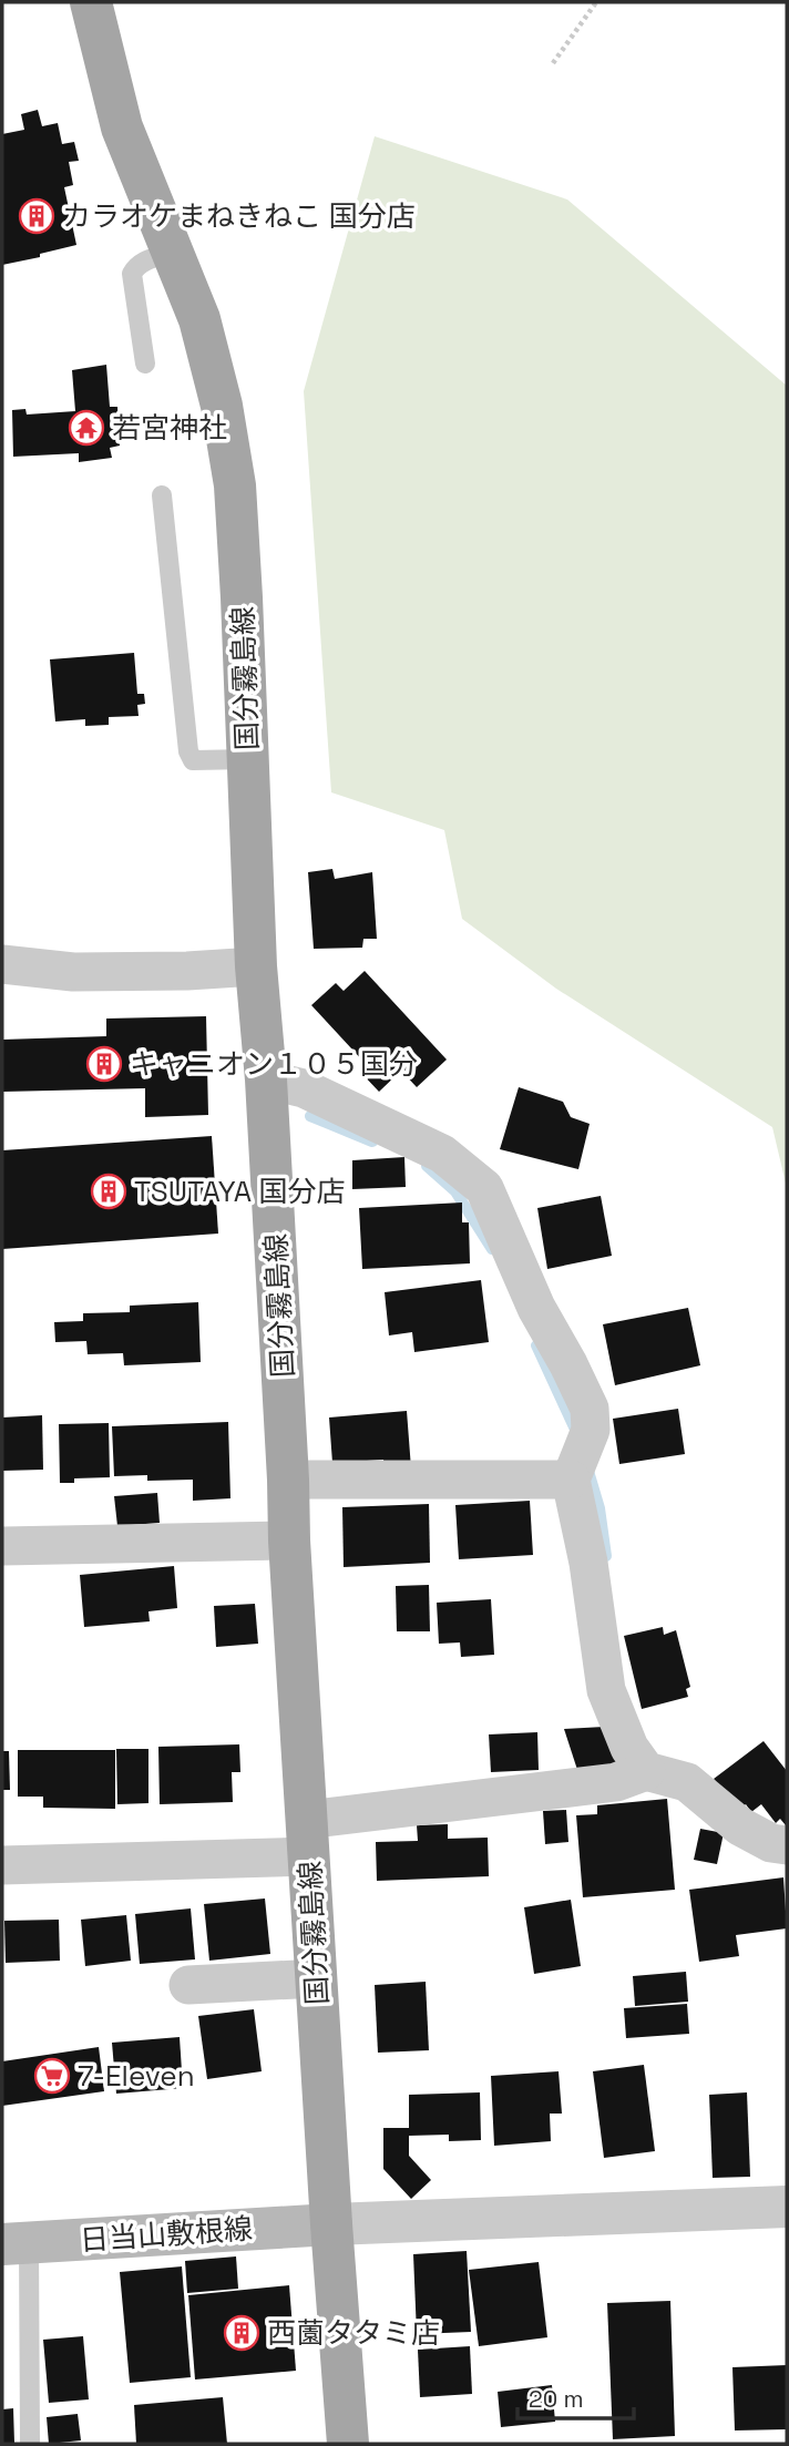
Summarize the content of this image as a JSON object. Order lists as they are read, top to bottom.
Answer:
{
  "streets": {
    "main road": ["国分霧島線", "日当山敷根線"]
  },
  "crossings": [
    ["国分霧島線", "日当山敷根線"]
  ],
  "places": {
    "building": [
      "カラオケまねきねこ 国分店",
      "キャニオン１０５国分",
      "TSUTAYA 国分店",
      "西薗タタミ店"
    ],
    "temple": ["若宮神社"],
    "supermarket": ["7-Eleven"]
  },
  "scale_bar": "20 m"
}
